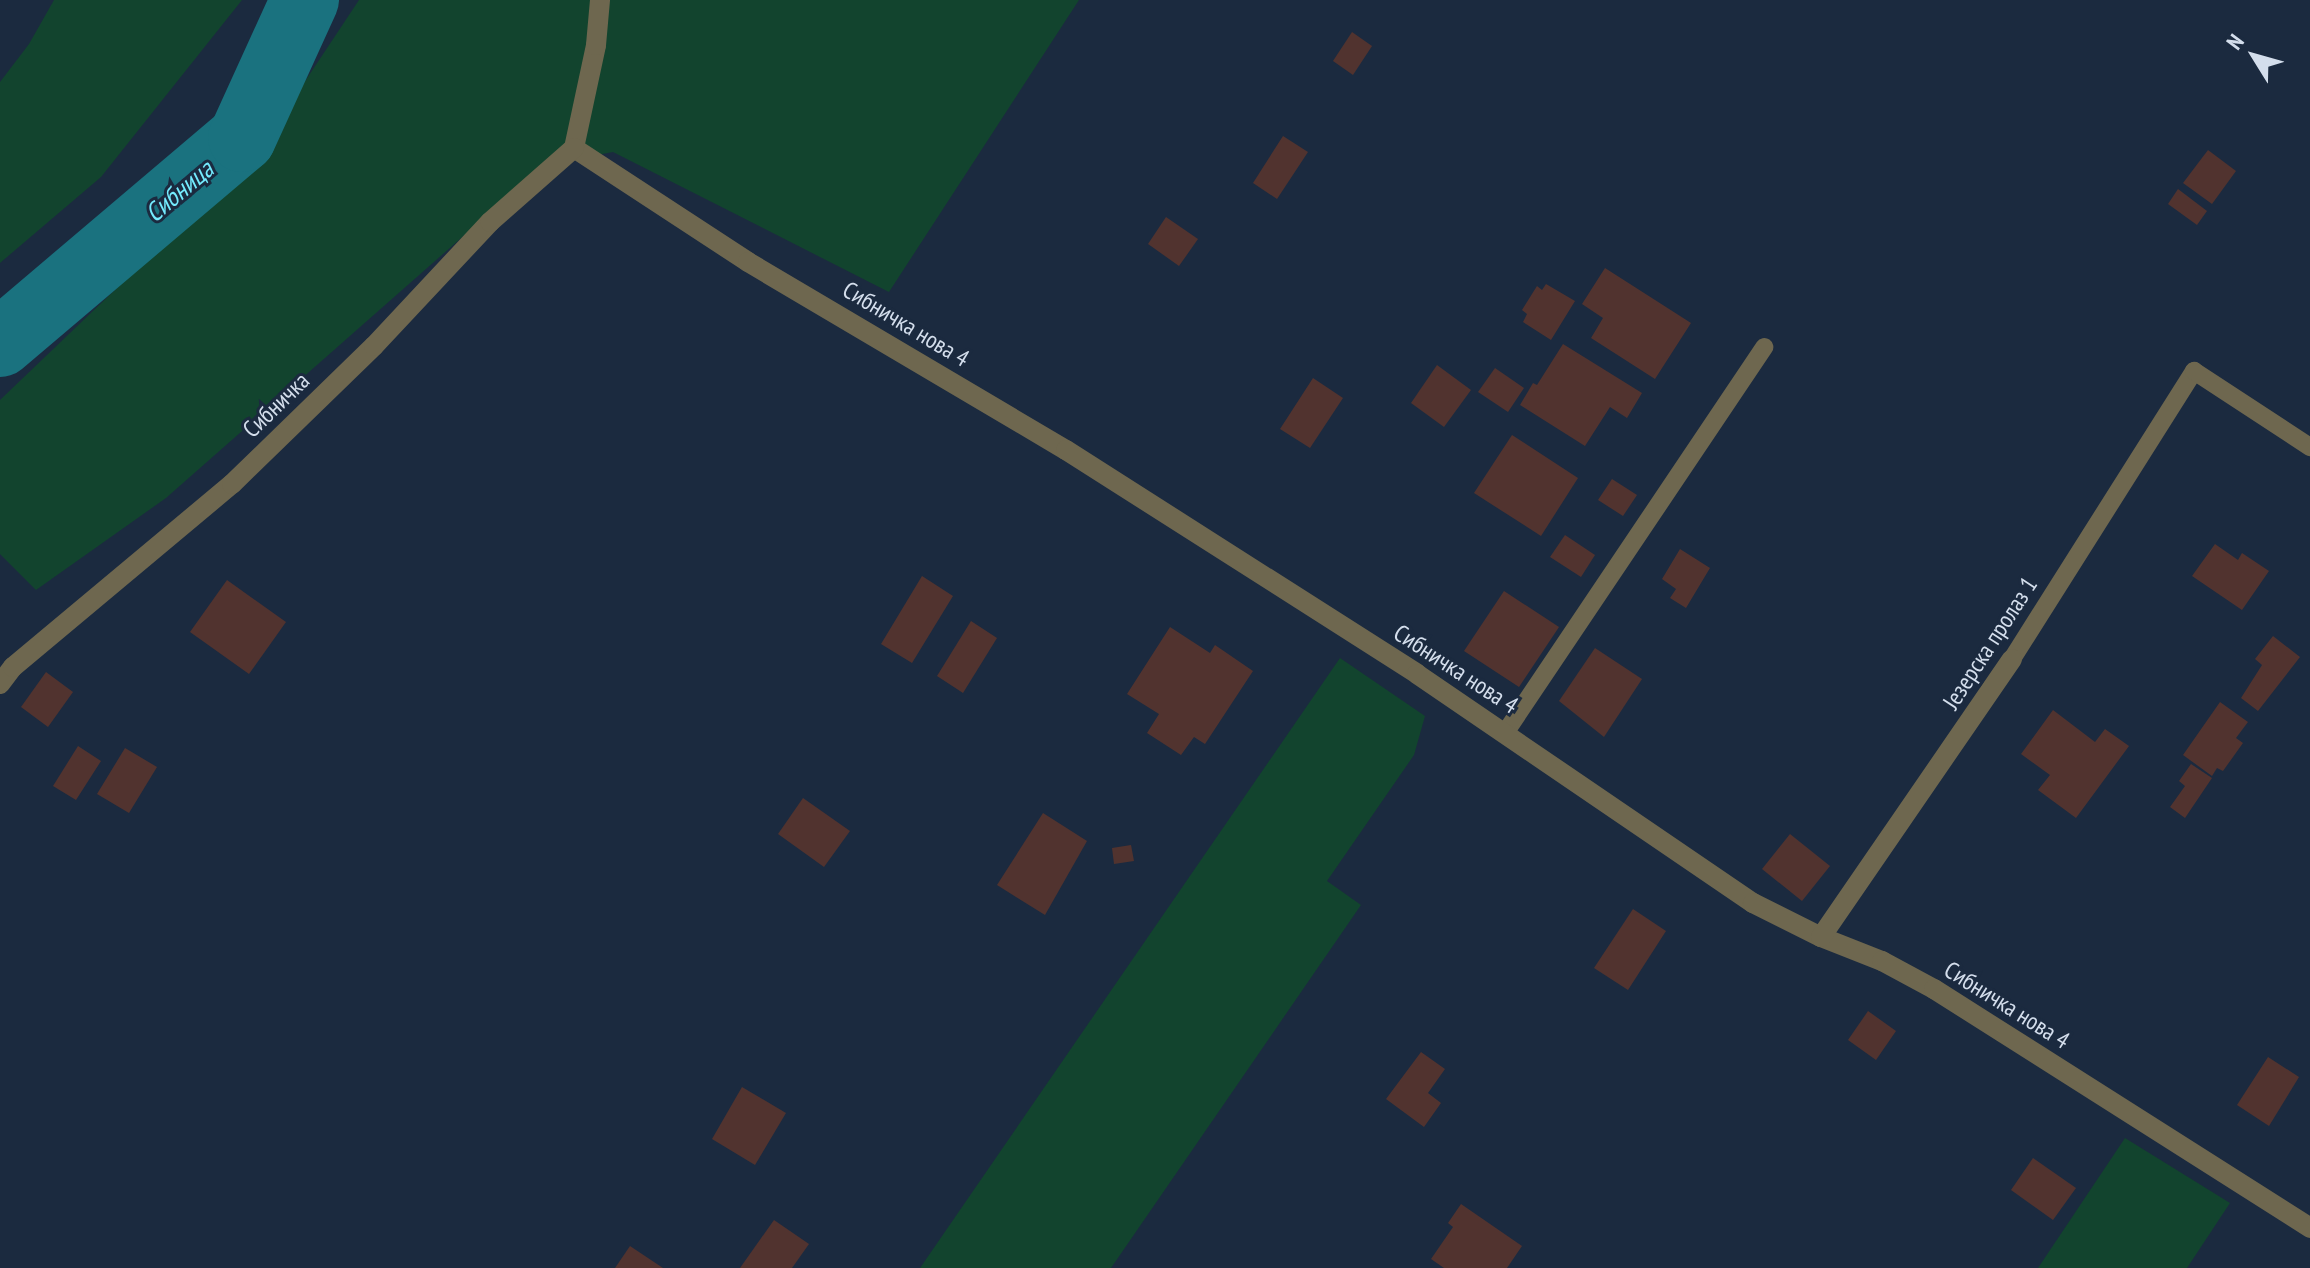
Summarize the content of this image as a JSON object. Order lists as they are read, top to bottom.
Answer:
{
  "streets": {
    "street": ["Сибничка нова 4", "Сибничка", "Језерска пролаз 1"]
  },
  "crossings": [
    ["Сибничка нова 4", "Сибничка"],
    ["Сибничка нова 4", "Језерска пролаз 1"]
  ],
  "water": ["Сибница"],
  "north": "top left"
}
